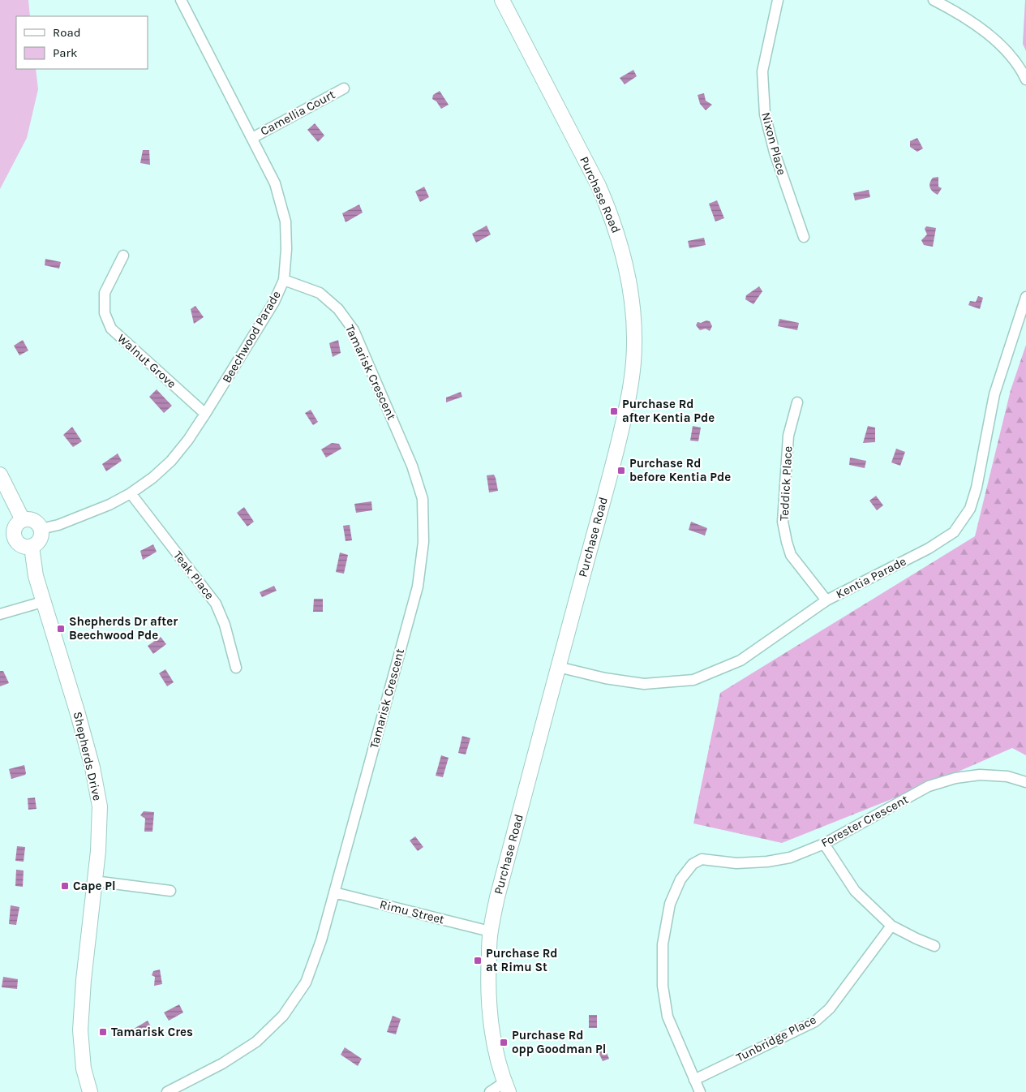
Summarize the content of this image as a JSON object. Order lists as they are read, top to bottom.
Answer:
{
  "streets": {
    "main road": ["Purchase Road", "Shepherds Drive"],
    "street": [
      "Camellia Court",
      "Nixon Place",
      "Beechwood Parade",
      "Walnut Grove",
      "Tamarisk Crescent",
      "Teddick Place",
      "Teak Place",
      "Kentia Parade",
      "Forester Crescent",
      "Rimu Street",
      "Tunbridge Place"
    ]
  },
  "crossings": [
    ["Camellia Court", "Beechwood Parade"],
    ["Purchase Road", "Kentia Parade"],
    ["Purchase Road", "Rimu Street"],
    ["Beechwood Parade", "Walnut Grove"],
    ["Beechwood Parade", "Tamarisk Crescent"],
    ["Beechwood Parade", "Teak Place"],
    ["Beechwood Parade", "Shepherds Drive"],
    ["Tamarisk Crescent", "Rimu Street"],
    ["Teddick Place", "Kentia Parade"],
    ["Forester Crescent", "Tunbridge Place"]
  ],
  "places": {
    "transit": [
      "Purchase Rd after Kentia Pde",
      "Purchase Rd before Kentia Pde",
      "Shepherds Dr after Beechwood Pde",
      "Cape Pl",
      "Purchase Rd at Rimu St",
      "Tamarisk Cres",
      "Purchase Rd opp Goodman Pl"
    ]
  },
  "legend": ["Road", "Park"]
}
